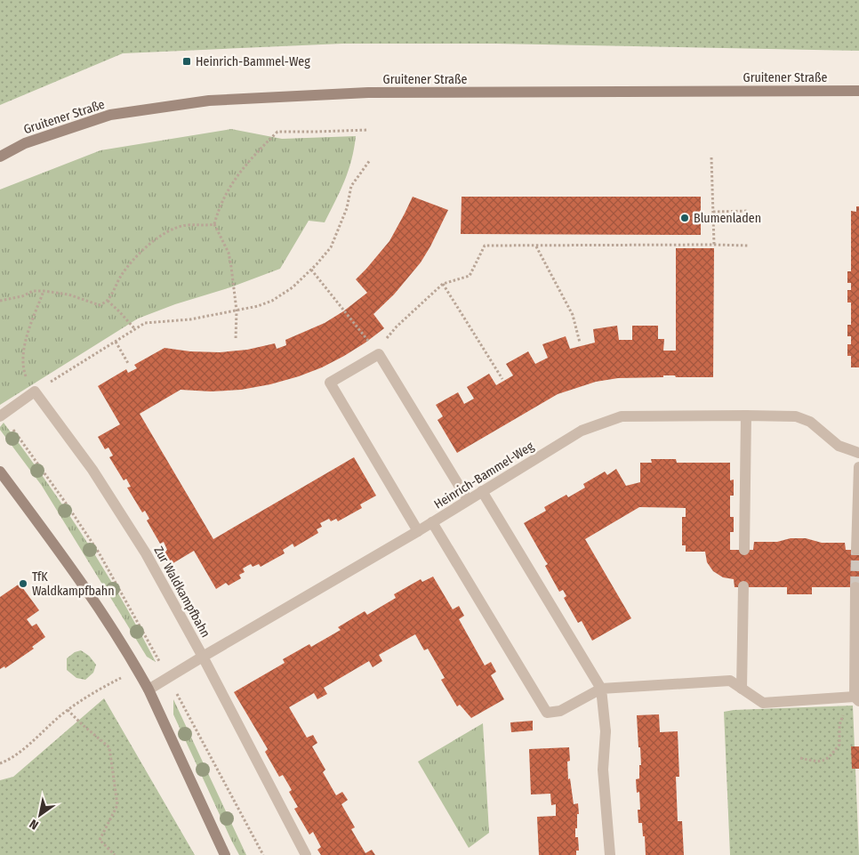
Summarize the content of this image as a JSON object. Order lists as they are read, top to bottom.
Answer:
{
  "streets": {
    "main road": ["Gruitener Straße"],
    "street": ["Heinrich-Bammel-Weg", "Zur Waldkampfbahn"]
  },
  "crossings": [
    ["Heinrich-Bammel-Weg", "Zur Waldkampfbahn"]
  ],
  "places": {
    "transit": ["Heinrich-Bammel-Weg"],
    "other": ["Blumenladen", "TfK Waldkampfbahn"]
  },
  "north": "bottom left"
}
